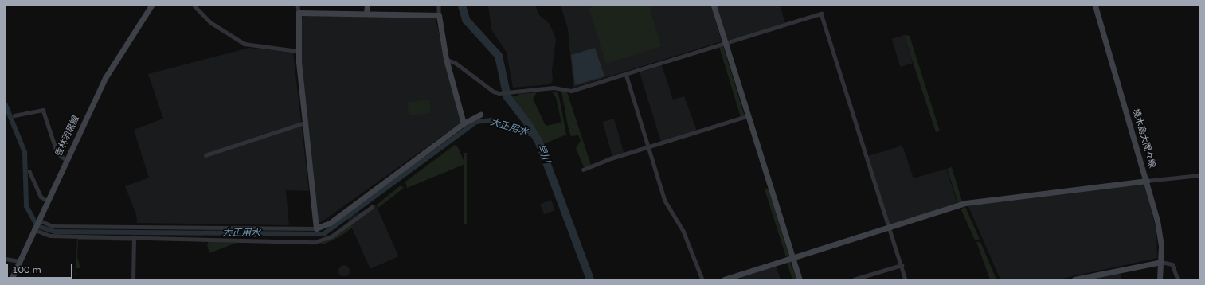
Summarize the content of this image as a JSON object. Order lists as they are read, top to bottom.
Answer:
{
  "streets": {
    "street": ["香林羽黒線", "境木島大間々線"]
  },
  "water": ["大正用水", "早川"],
  "scale_bar": "100 m"
}
